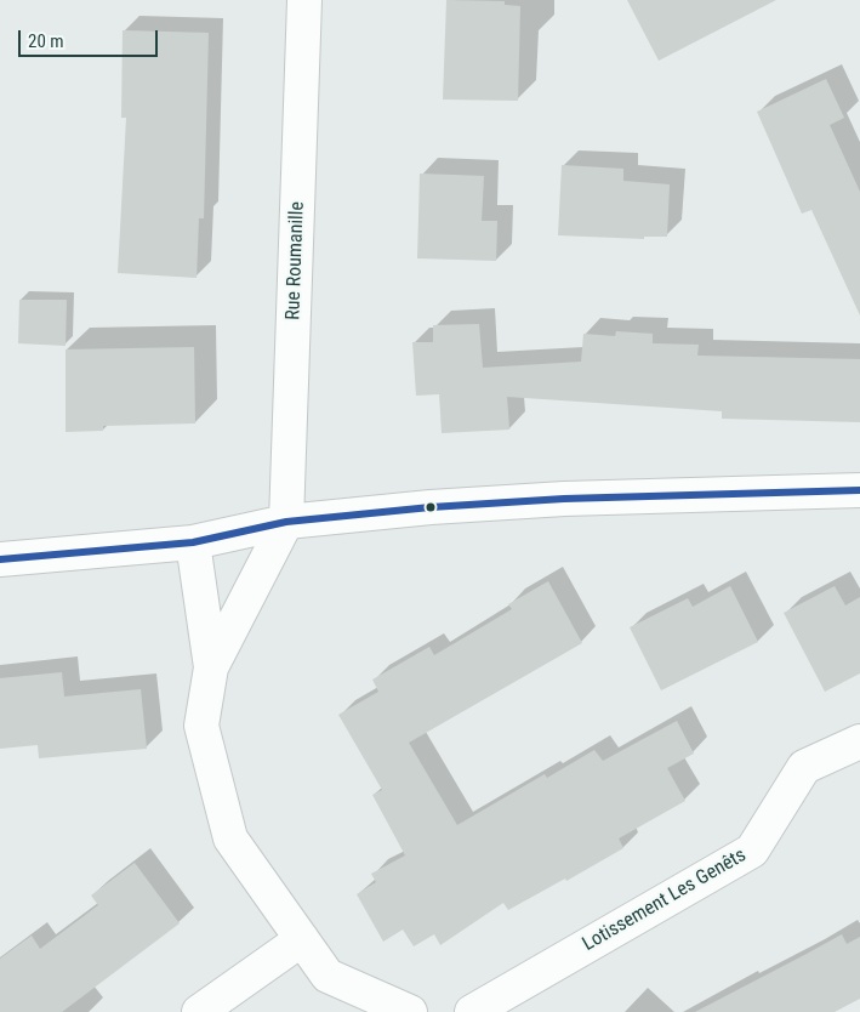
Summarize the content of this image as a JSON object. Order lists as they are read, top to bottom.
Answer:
{
  "streets": {
    "street": ["Rue Roumanille", "Lotissement Les Genêts"]
  },
  "scale_bar": "20 m"
}
